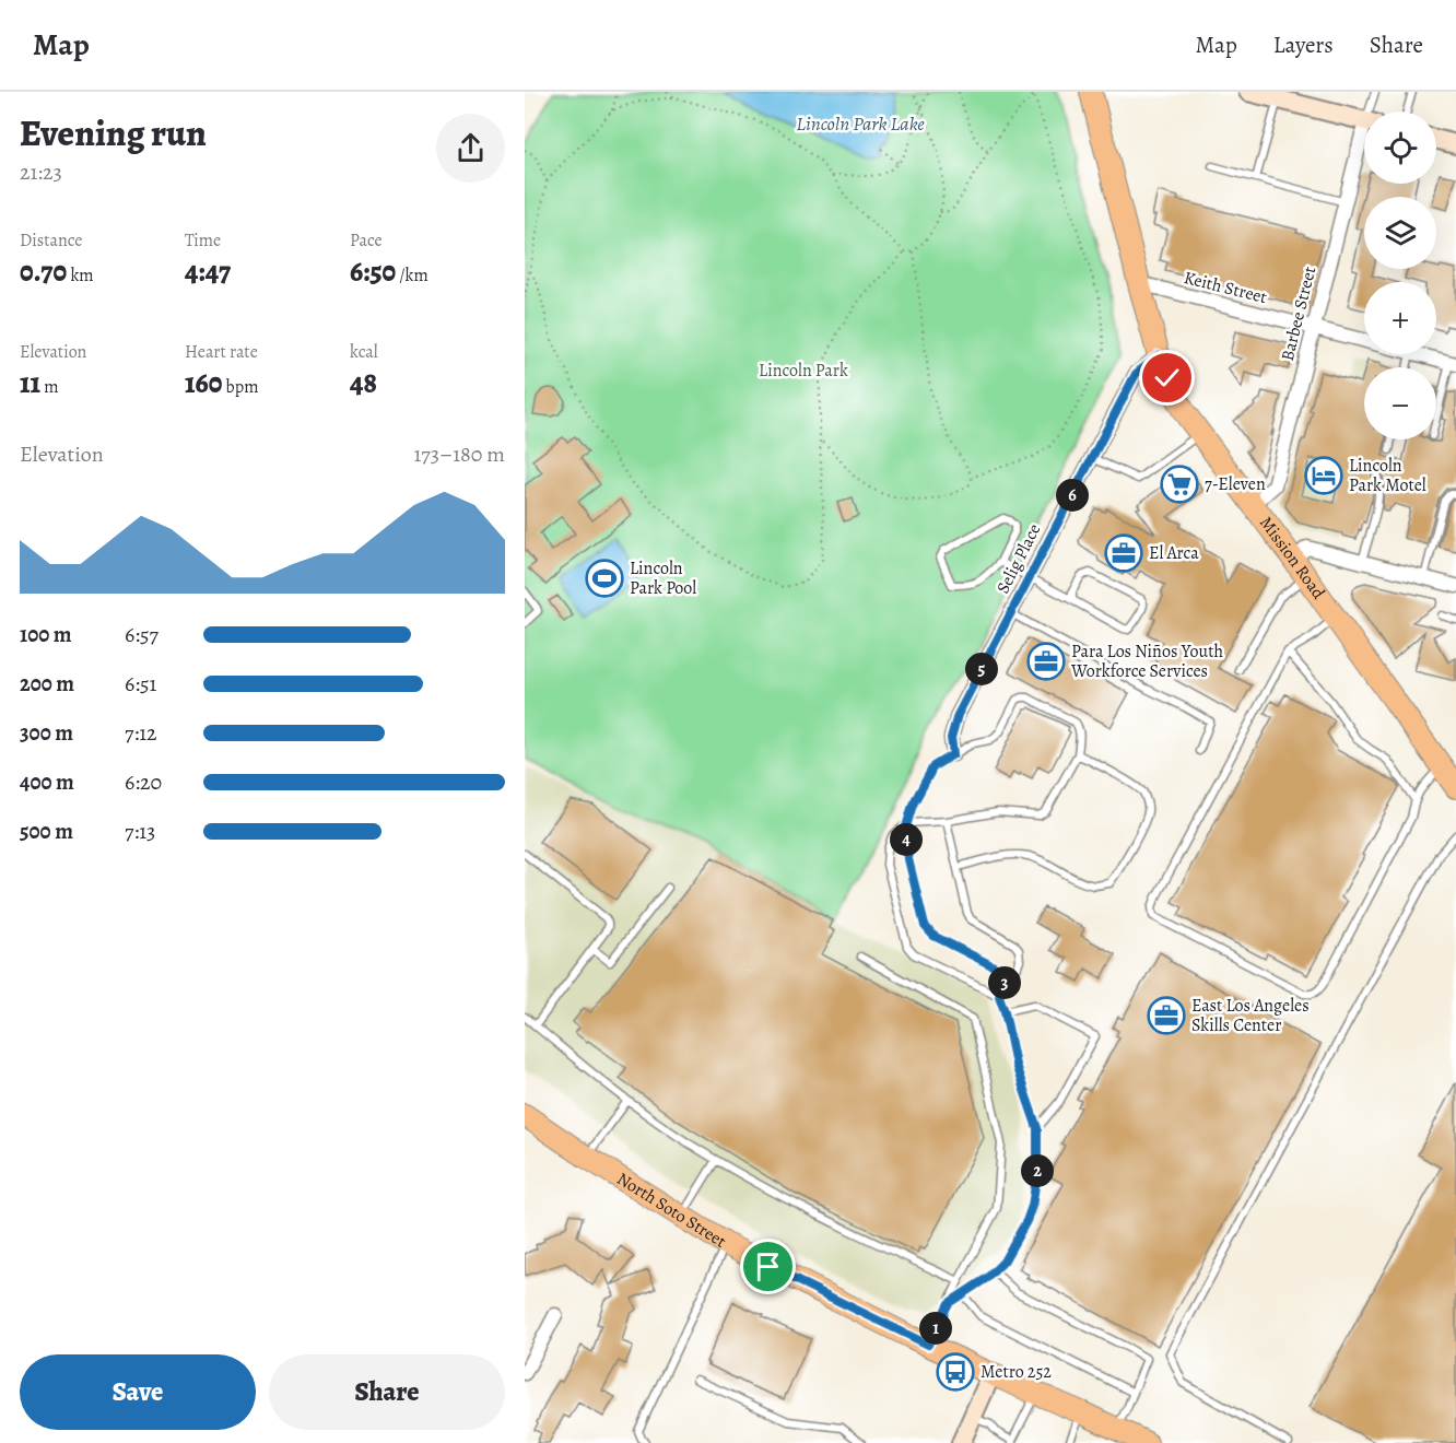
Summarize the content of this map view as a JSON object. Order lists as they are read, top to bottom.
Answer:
{
  "streets": {
    "main road": ["Mission Road", "North Soto Street"],
    "street": ["Keith Street", "Barbee Street", "Selig Place"]
  },
  "crossings": [
    ["Keith Street", "Barbee Street"],
    ["Keith Street", "Mission Road"],
    ["Barbee Street", "Mission Road"],
    ["Selig Place", "Mission Road"]
  ],
  "water": ["Lincoln Park Lake"],
  "parks": ["Lincoln Park"],
  "places": {
    "hotel": ["Lincoln Park Motel"],
    "supermarket": ["7-Eleven"],
    "office": ["El Arca", "Para Los Niños Youth Workforce Services", "East Los Angeles Skills Center"],
    "sports": ["Lincoln Park Pool"],
    "bus stop": ["Metro 252"]
  },
  "page": {
    "header": "Map",
    "nav": ["Map", "Layers", "Share"],
    "heading": ["Evening run", "21:23"],
    "map_buttons": ["+", "−"],
    "stats": [
      ["Distance", "0.70 km"],
      ["Time", "4:47"],
      ["Pace", "6:50 /km"],
      ["Elevation", "11 m"],
      ["Heart rate", "160 bpm"],
      ["kcal", "48"]
    ],
    "chart": ["Elevation", "173–180 m"],
    "pins": [
      "6",
      "5",
      "4",
      "3",
      "2",
      "1"
    ],
    "list": [
      {
        "name": "100 m",
        "note": "6:57"
      },
      {
        "name": "200 m",
        "note": "6:51"
      },
      {
        "name": "300 m",
        "note": "7:12"
      },
      {
        "name": "400 m",
        "note": "6:20"
      },
      {
        "name": "500 m",
        "note": "7:13"
      }
    ],
    "buttons": ["Save", "Share"]
  }
}
